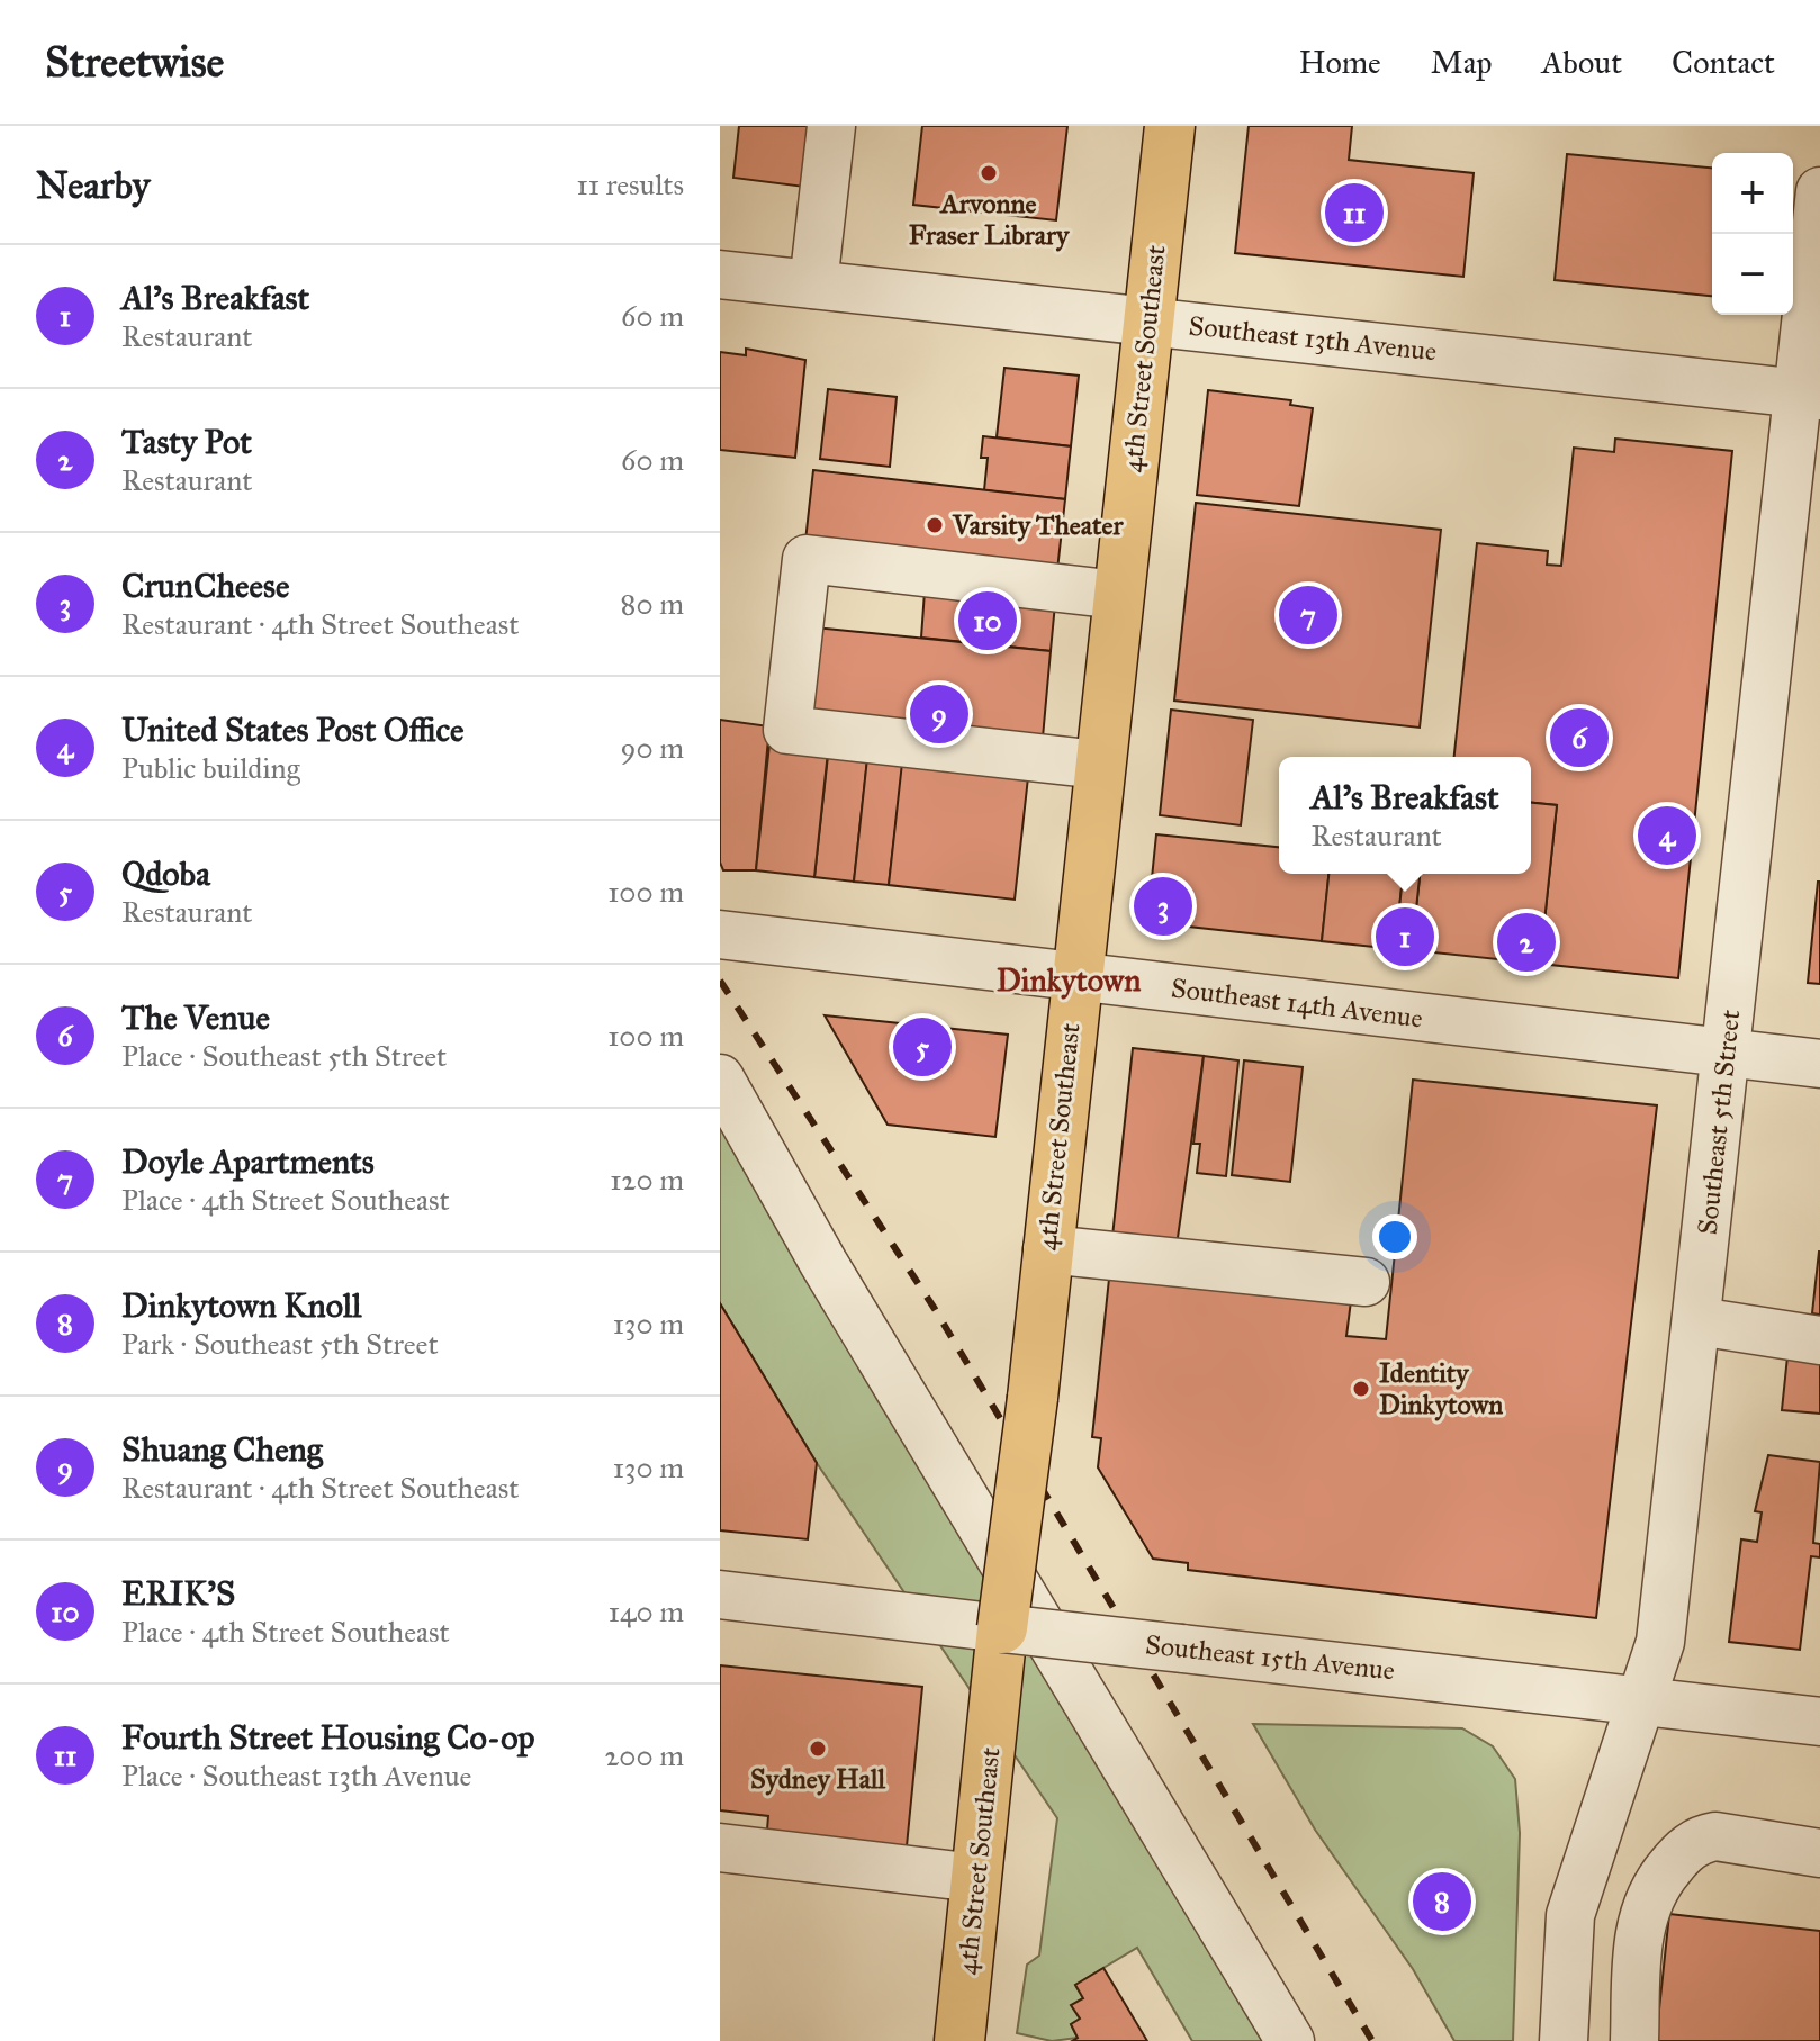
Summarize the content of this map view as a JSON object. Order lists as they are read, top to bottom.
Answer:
{
  "streets": {
    "main road": ["4th Street Southeast"],
    "street": [
      "Southeast 13th Avenue",
      "Southeast 14th Avenue",
      "Southeast 5th Street",
      "Southeast 15th Avenue"
    ]
  },
  "crossings": [
    ["Southeast 13th Avenue", "4th Street Southeast"],
    ["Southeast 13th Avenue", "Southeast 5th Street"],
    ["4th Street Southeast", "Southeast 14th Avenue"],
    ["4th Street Southeast", "Southeast 15th Avenue"],
    ["Southeast 14th Avenue", "Southeast 5th Street"],
    ["Southeast 5th Street", "Southeast 15th Avenue"]
  ],
  "districts": ["Dinkytown"],
  "places": [
    "Arvonne Fraser Library",
    "Varsity Theater",
    "Identity Dinkytown",
    "Sydney Hall"
  ],
  "page": {
    "header": "Streetwise",
    "nav": [
      "Home",
      "Map",
      "About",
      "Contact"
    ],
    "heading": ["Nearby", "11 results"],
    "map_buttons": ["+", "−"],
    "pins": [
      "11",
      "7",
      "10",
      "9",
      "6",
      "4",
      "3",
      "1",
      "2",
      "5",
      "8"
    ],
    "list": [
      {
        "mark": "1",
        "name": "Al's Breakfast",
        "note": "Restaurant",
        "value": "60 m"
      },
      {
        "mark": "2",
        "name": "Tasty Pot",
        "note": "Restaurant",
        "value": "60 m"
      },
      {
        "mark": "3",
        "name": "CrunCheese",
        "note": "Restaurant · 4th Street Southeast",
        "value": "80 m"
      },
      {
        "mark": "4",
        "name": "United States Post Office",
        "note": "Public building",
        "value": "90 m"
      },
      {
        "mark": "5",
        "name": "Qdoba",
        "note": "Restaurant",
        "value": "100 m"
      },
      {
        "mark": "6",
        "name": "The Venue",
        "note": "Place · Southeast 5th Street",
        "value": "100 m"
      },
      {
        "mark": "7",
        "name": "Doyle Apartments",
        "note": "Place · 4th Street Southeast",
        "value": "120 m"
      },
      {
        "mark": "8",
        "name": "Dinkytown Knoll",
        "note": "Park · Southeast 5th Street",
        "value": "130 m"
      },
      {
        "mark": "9",
        "name": "Shuang Cheng",
        "note": "Restaurant · 4th Street Southeast",
        "value": "130 m"
      },
      {
        "mark": "10",
        "name": "ERIK'S",
        "note": "Place · 4th Street Southeast",
        "value": "140 m"
      },
      {
        "mark": "11",
        "name": "Fourth Street Housing Co-op",
        "note": "Place · Southeast 13th Avenue",
        "value": "200 m"
      }
    ],
    "popup": ["Al's Breakfast", "Restaurant"]
  }
}
